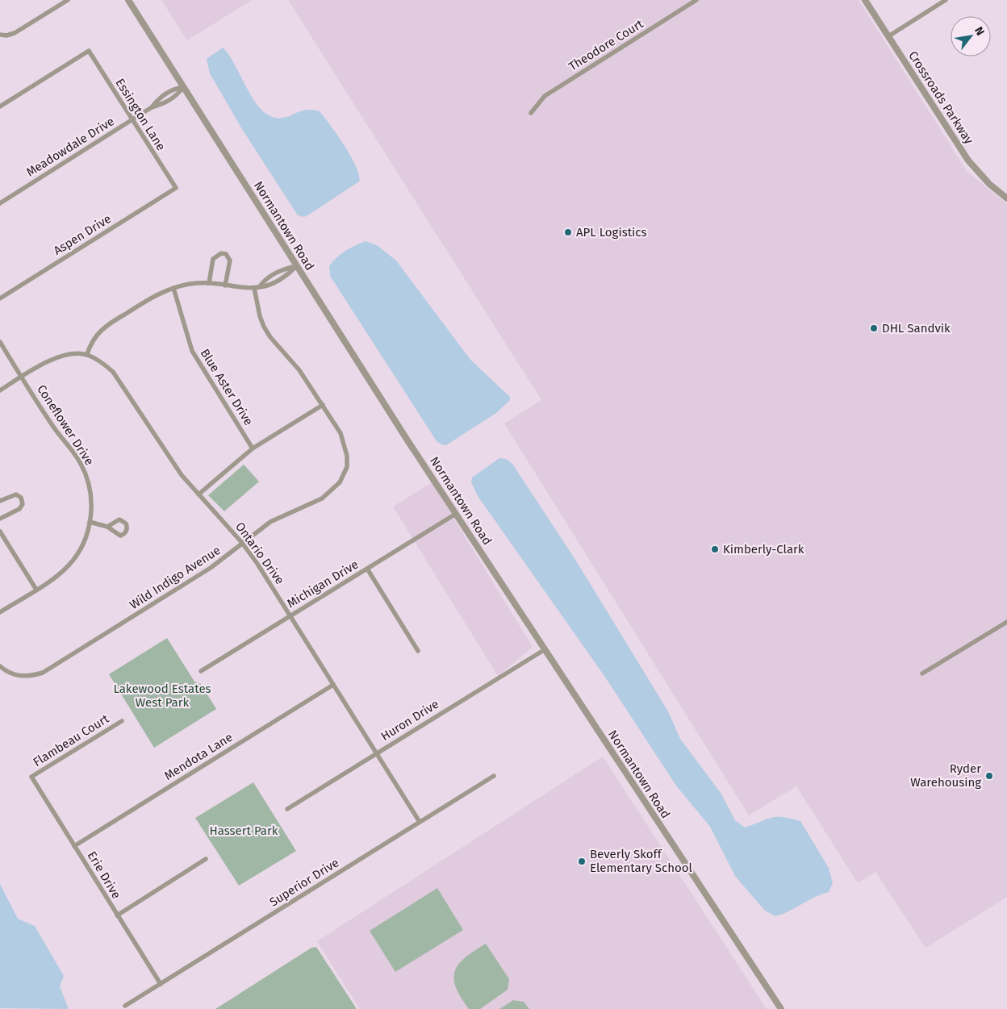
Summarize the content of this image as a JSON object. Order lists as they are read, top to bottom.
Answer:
{
  "streets": {
    "street": [
      "Theodore Court",
      "Crossroads Parkway",
      "Essington Lane",
      "Meadowdale Drive",
      "Normantown Road",
      "Aspen Drive",
      "Blue Aster Drive",
      "Coneflower Drive",
      "Ontario Drive",
      "Wild Indigo Avenue",
      "Michigan Drive",
      "Huron Drive",
      "Flambeau Court",
      "Mendota Lane",
      "Erie Drive",
      "Superior Drive"
    ]
  },
  "crossings": [
    ["Essington Lane", "Meadowdale Drive"],
    ["Essington Lane", "Aspen Drive"],
    ["Meadowdale Drive", "Normantown Road"],
    ["Normantown Road", "Michigan Drive"],
    ["Normantown Road", "Huron Drive"],
    ["Ontario Drive", "Wild Indigo Avenue"],
    ["Ontario Drive", "Michigan Drive"],
    ["Ontario Drive", "Huron Drive"],
    ["Ontario Drive", "Mendota Lane"],
    ["Ontario Drive", "Superior Drive"],
    ["Flambeau Court", "Erie Drive"],
    ["Mendota Lane", "Erie Drive"],
    ["Erie Drive", "Superior Drive"]
  ],
  "parks": ["Lakewood Estates West Park", "Hassert Park"],
  "places": [
    "APL Logistics",
    "DHL Sandvik",
    "Kimberly-Clark",
    "Ryder Warehousing",
    "Beverly Skoff Elementary School"
  ],
  "north": "top right"
}
